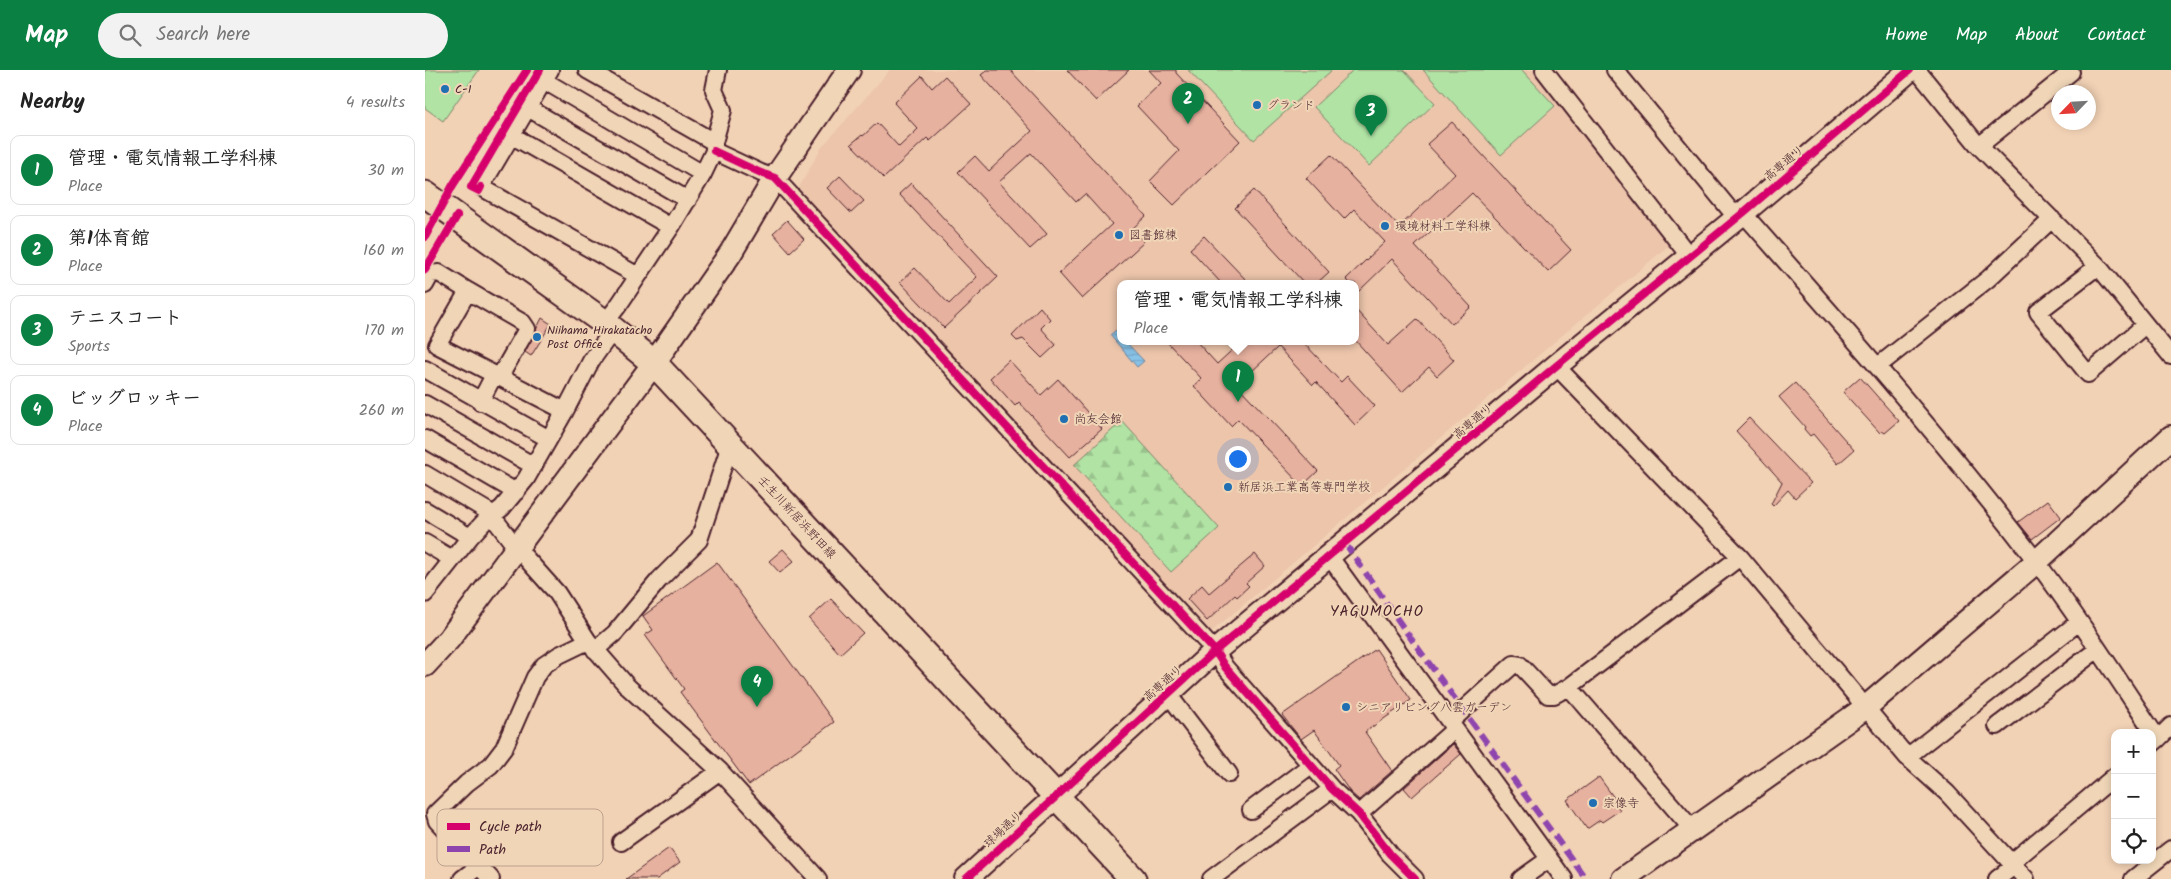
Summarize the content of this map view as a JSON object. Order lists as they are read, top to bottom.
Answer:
{
  "streets": {
    "main road": ["壬生川新居浜野田線"],
    "street": ["高専通り", "球場通り"]
  },
  "crossings": [
    ["高専通り", "壬生川新居浜野田線"],
    ["高専通り", "球場通り"],
    ["壬生川新居浜野田線", "球場通り"]
  ],
  "districts": ["YAGUMOCHO"],
  "places": [
    "C-1",
    "グランド",
    "環境材料工学科棟",
    "図書館棟",
    "Niihama Hirakatacho Post Office",
    "尚友会館",
    "新居浜工業高等専門学校",
    "シニアリビング八雲ガーデン",
    "宗像寺"
  ],
  "legend": ["Cycle path", "Path"],
  "north": "bottom left",
  "page": {
    "header": "Map",
    "search": "Search here",
    "nav": [
      "Home",
      "Map",
      "About",
      "Contact"
    ],
    "heading": ["Nearby", "4 results"],
    "pins": [
      "2",
      "3",
      "1",
      "4"
    ],
    "list": [
      {
        "mark": "1",
        "name": "管理・電気情報工学科棟",
        "note": "Place",
        "value": "30 m"
      },
      {
        "mark": "2",
        "name": "第1体育館",
        "note": "Place",
        "value": "160 m"
      },
      {
        "mark": "3",
        "name": "テニスコート",
        "note": "Sports",
        "value": "170 m"
      },
      {
        "mark": "4",
        "name": "ビッグロッキー",
        "note": "Place",
        "value": "260 m"
      }
    ],
    "popup": ["管理・電気情報工学科棟", "Place"],
    "map_buttons": ["+", "−"]
  }
}
